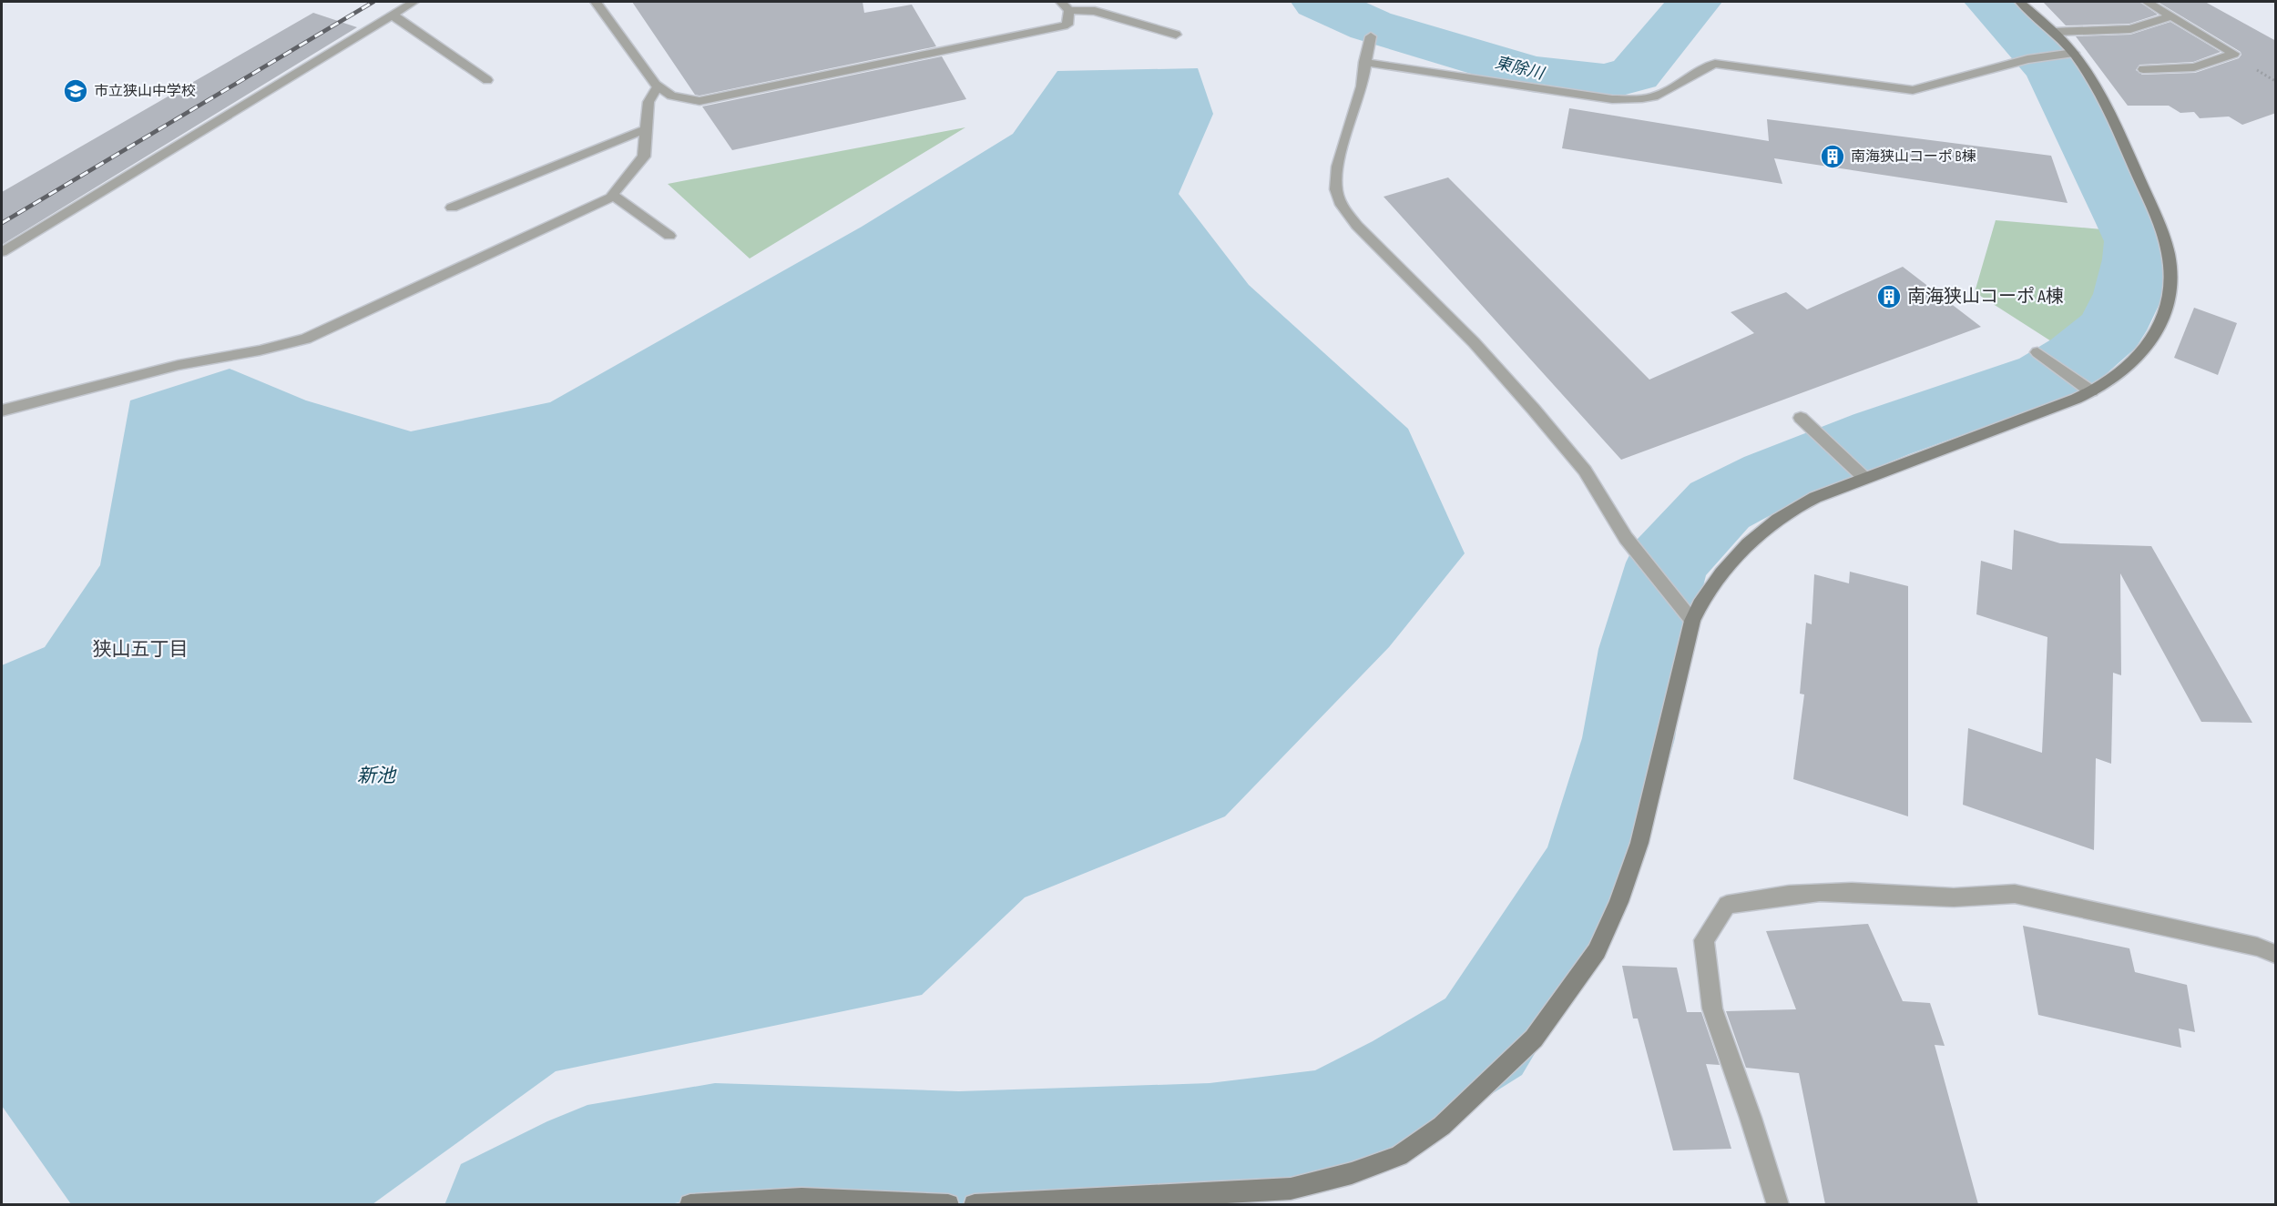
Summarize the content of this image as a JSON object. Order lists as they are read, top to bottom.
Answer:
{
  "districts": ["狭山五丁目"],
  "water": ["東除川", "新池"],
  "places": {
    "school or university": ["市立狭山中学校"],
    "building": ["南海狭山コーポ B棟", "南海狭山コーポ A棟"]
  }
}
